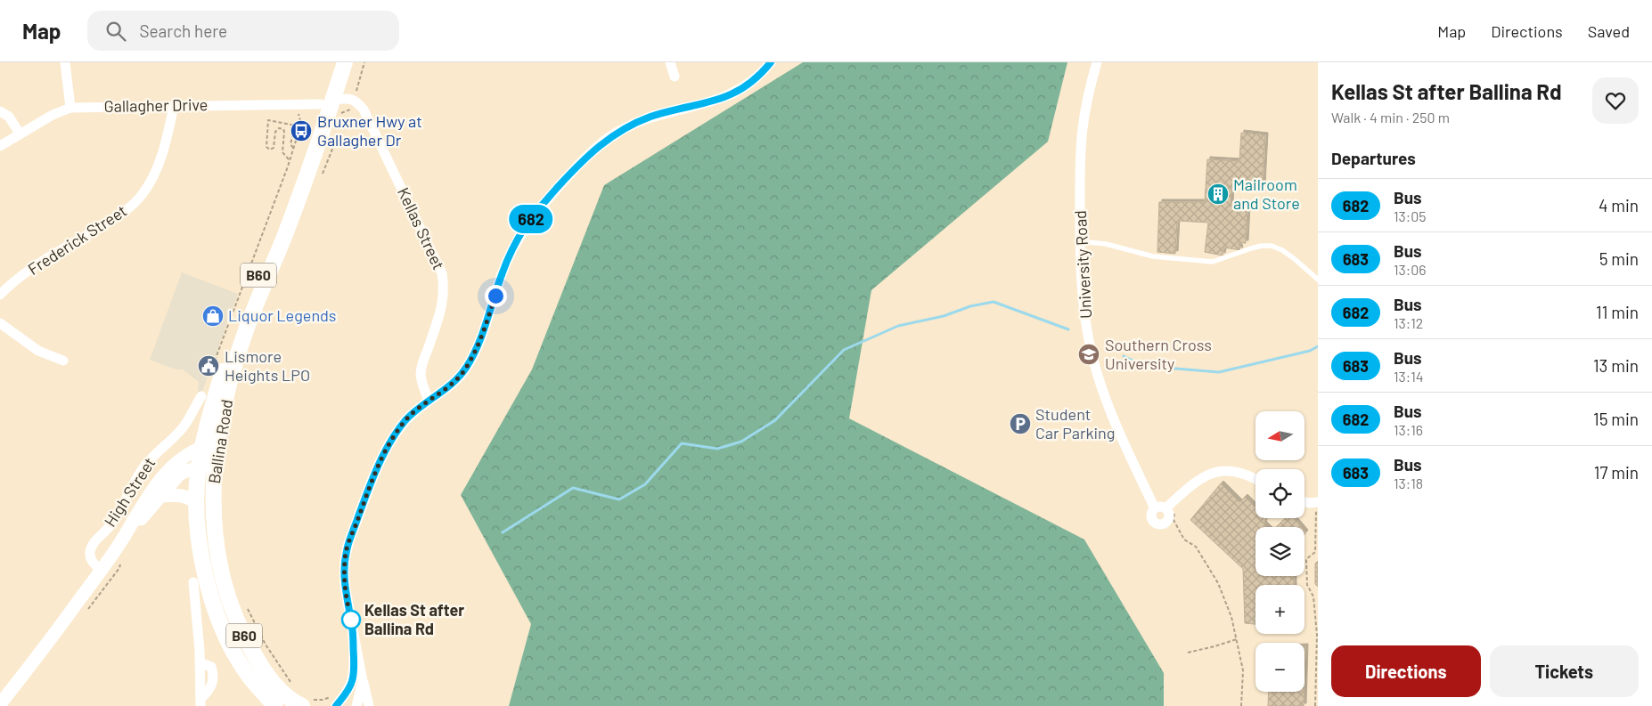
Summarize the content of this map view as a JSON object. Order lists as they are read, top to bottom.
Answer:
{
  "streets": {
    "main road": ["B60", "Ballina Road"],
    "street": [
      "Gallagher Drive",
      "Kellas Street",
      "Frederick Street",
      "University Road",
      "High Street"
    ]
  },
  "crossings": [
    ["Gallagher Drive", "Kellas Street"],
    ["Gallagher Drive", "Frederick Street"],
    ["Gallagher Drive", "Ballina Road"],
    ["Kellas Street", "Ballina Road"]
  ],
  "places": {
    "bus stop": ["Bruxner Hwy at Gallagher Dr"],
    "building": ["Mailroom and Store"],
    "shop": ["Liquor Legends"],
    "school or university": ["Southern Cross University"],
    "public building": ["Lismore Heights LPO"],
    "parking": ["Student Car Parking"],
    "other": ["Kellas St after Ballina Rd"]
  },
  "lines": ["bus line 682"],
  "north": "left",
  "page": {
    "header": "Map",
    "search": "Search here",
    "nav": ["Map", "Directions", "Saved"],
    "on_map": "682",
    "heading": [
      ["Kellas St after Ballina Rd", "Walk · 4 min · 250 m"],
      "Departures"
    ],
    "list": [
      {
        "mark": "682",
        "name": "Bus",
        "note": "13:05",
        "value": "4 min"
      },
      {
        "mark": "683",
        "name": "Bus",
        "note": "13:06",
        "value": "5 min"
      },
      {
        "mark": "682",
        "name": "Bus",
        "note": "13:12",
        "value": "11 min"
      },
      {
        "mark": "683",
        "name": "Bus",
        "note": "13:14",
        "value": "13 min"
      },
      {
        "mark": "682",
        "name": "Bus",
        "note": "13:16",
        "value": "15 min"
      },
      {
        "mark": "683",
        "name": "Bus",
        "note": "13:18",
        "value": "17 min"
      }
    ],
    "map_buttons": ["+", "−"],
    "buttons": ["Directions", "Tickets"]
  }
}
